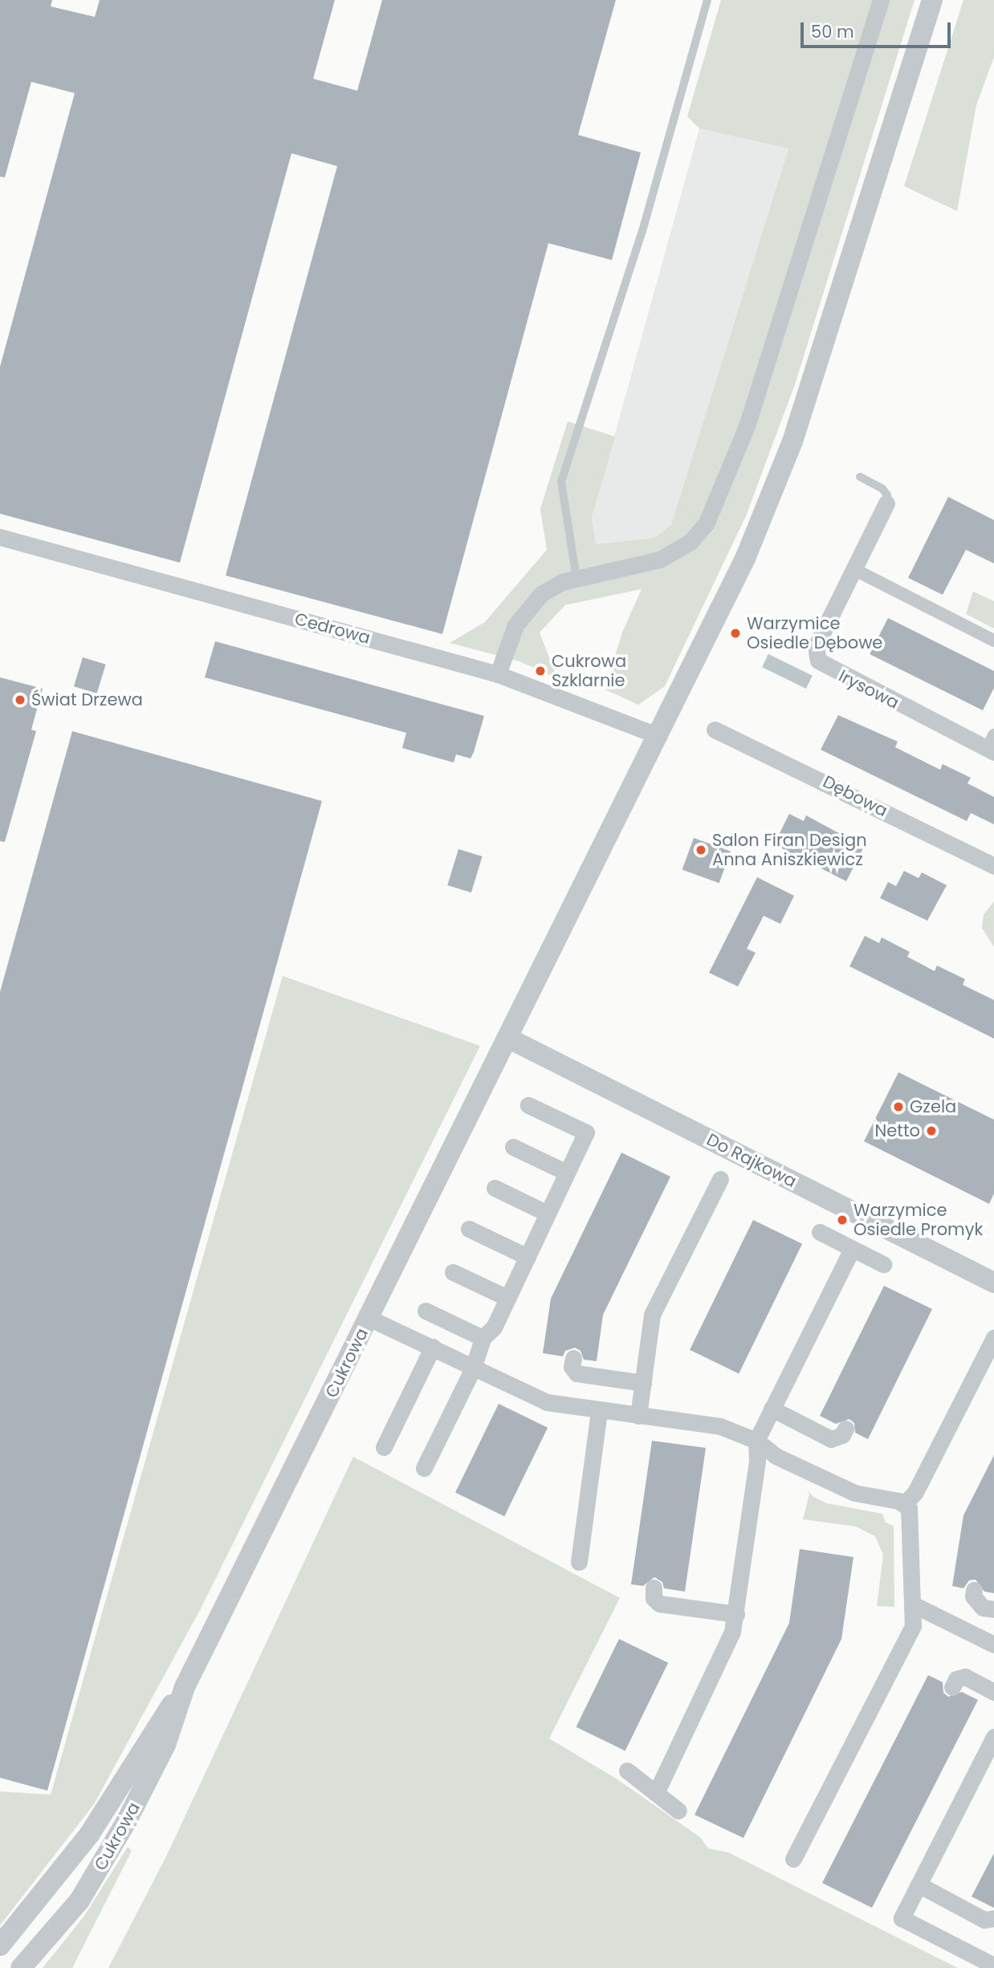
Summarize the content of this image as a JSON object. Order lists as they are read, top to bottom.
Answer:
{
  "streets": {
    "street": [
      "Cedrowa",
      "Irysowa",
      "Dębowa",
      "Do Rajkowa",
      "Cukrowa"
    ]
  },
  "crossings": [
    ["Cedrowa", "Cukrowa"],
    ["Do Rajkowa", "Cukrowa"]
  ],
  "places": [
    "Warzymice Osiedle Dębowe",
    "Cukrowa Szklarnie",
    "Świat Drzewa",
    "Salon Firan Design Anna Aniszkiewicz",
    "Gzela",
    "Netto",
    "Warzymice Osiedle Promyk"
  ],
  "scale_bar": "50 m"
}
